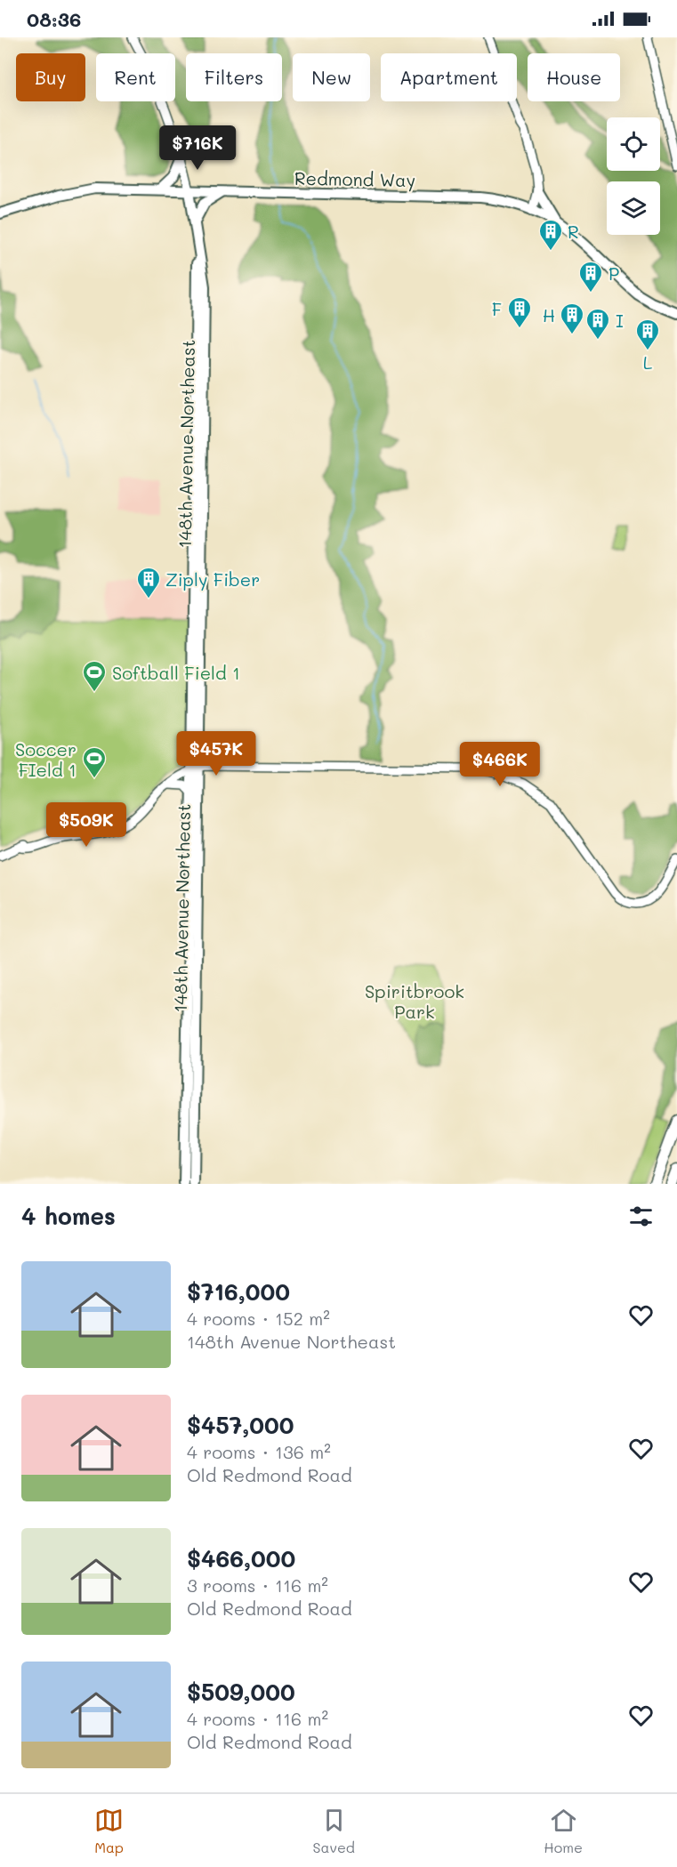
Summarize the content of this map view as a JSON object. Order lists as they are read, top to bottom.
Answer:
{
  "streets": {
    "main road": ["Redmond Way", "148th Avenue Northeast"]
  },
  "crossings": [
    ["Redmond Way", "148th Avenue Northeast"]
  ],
  "parks": ["Spiritbrook Park"],
  "places": {
    "building": [
      "R",
      "P",
      "F",
      "H",
      "I",
      "L",
      "Ziply Fiber"
    ],
    "sports": ["Softball Field 1", "Soccer FIeld 1"]
  },
  "page": {
    "status": "08:36",
    "chip": [
      "Buy",
      "Rent",
      "Filters",
      "New",
      "Apartment",
      "House"
    ],
    "price": [
      "$716K",
      "$457K",
      "$466K",
      "$509K"
    ],
    "heading": "4 homes",
    "list": [
      {
        "name": "$716,000",
        "note": "4 rooms · 152 m² · 148th Avenue Northeast"
      },
      {
        "name": "$457,000",
        "note": "4 rooms · 136 m² · Old Redmond Road"
      },
      {
        "name": "$466,000",
        "note": "3 rooms · 116 m² · Old Redmond Road"
      },
      {
        "name": "$509,000",
        "note": "4 rooms · 116 m² · Old Redmond Road"
      }
    ],
    "tabs": ["Map", "Saved", "Home"]
  }
}
